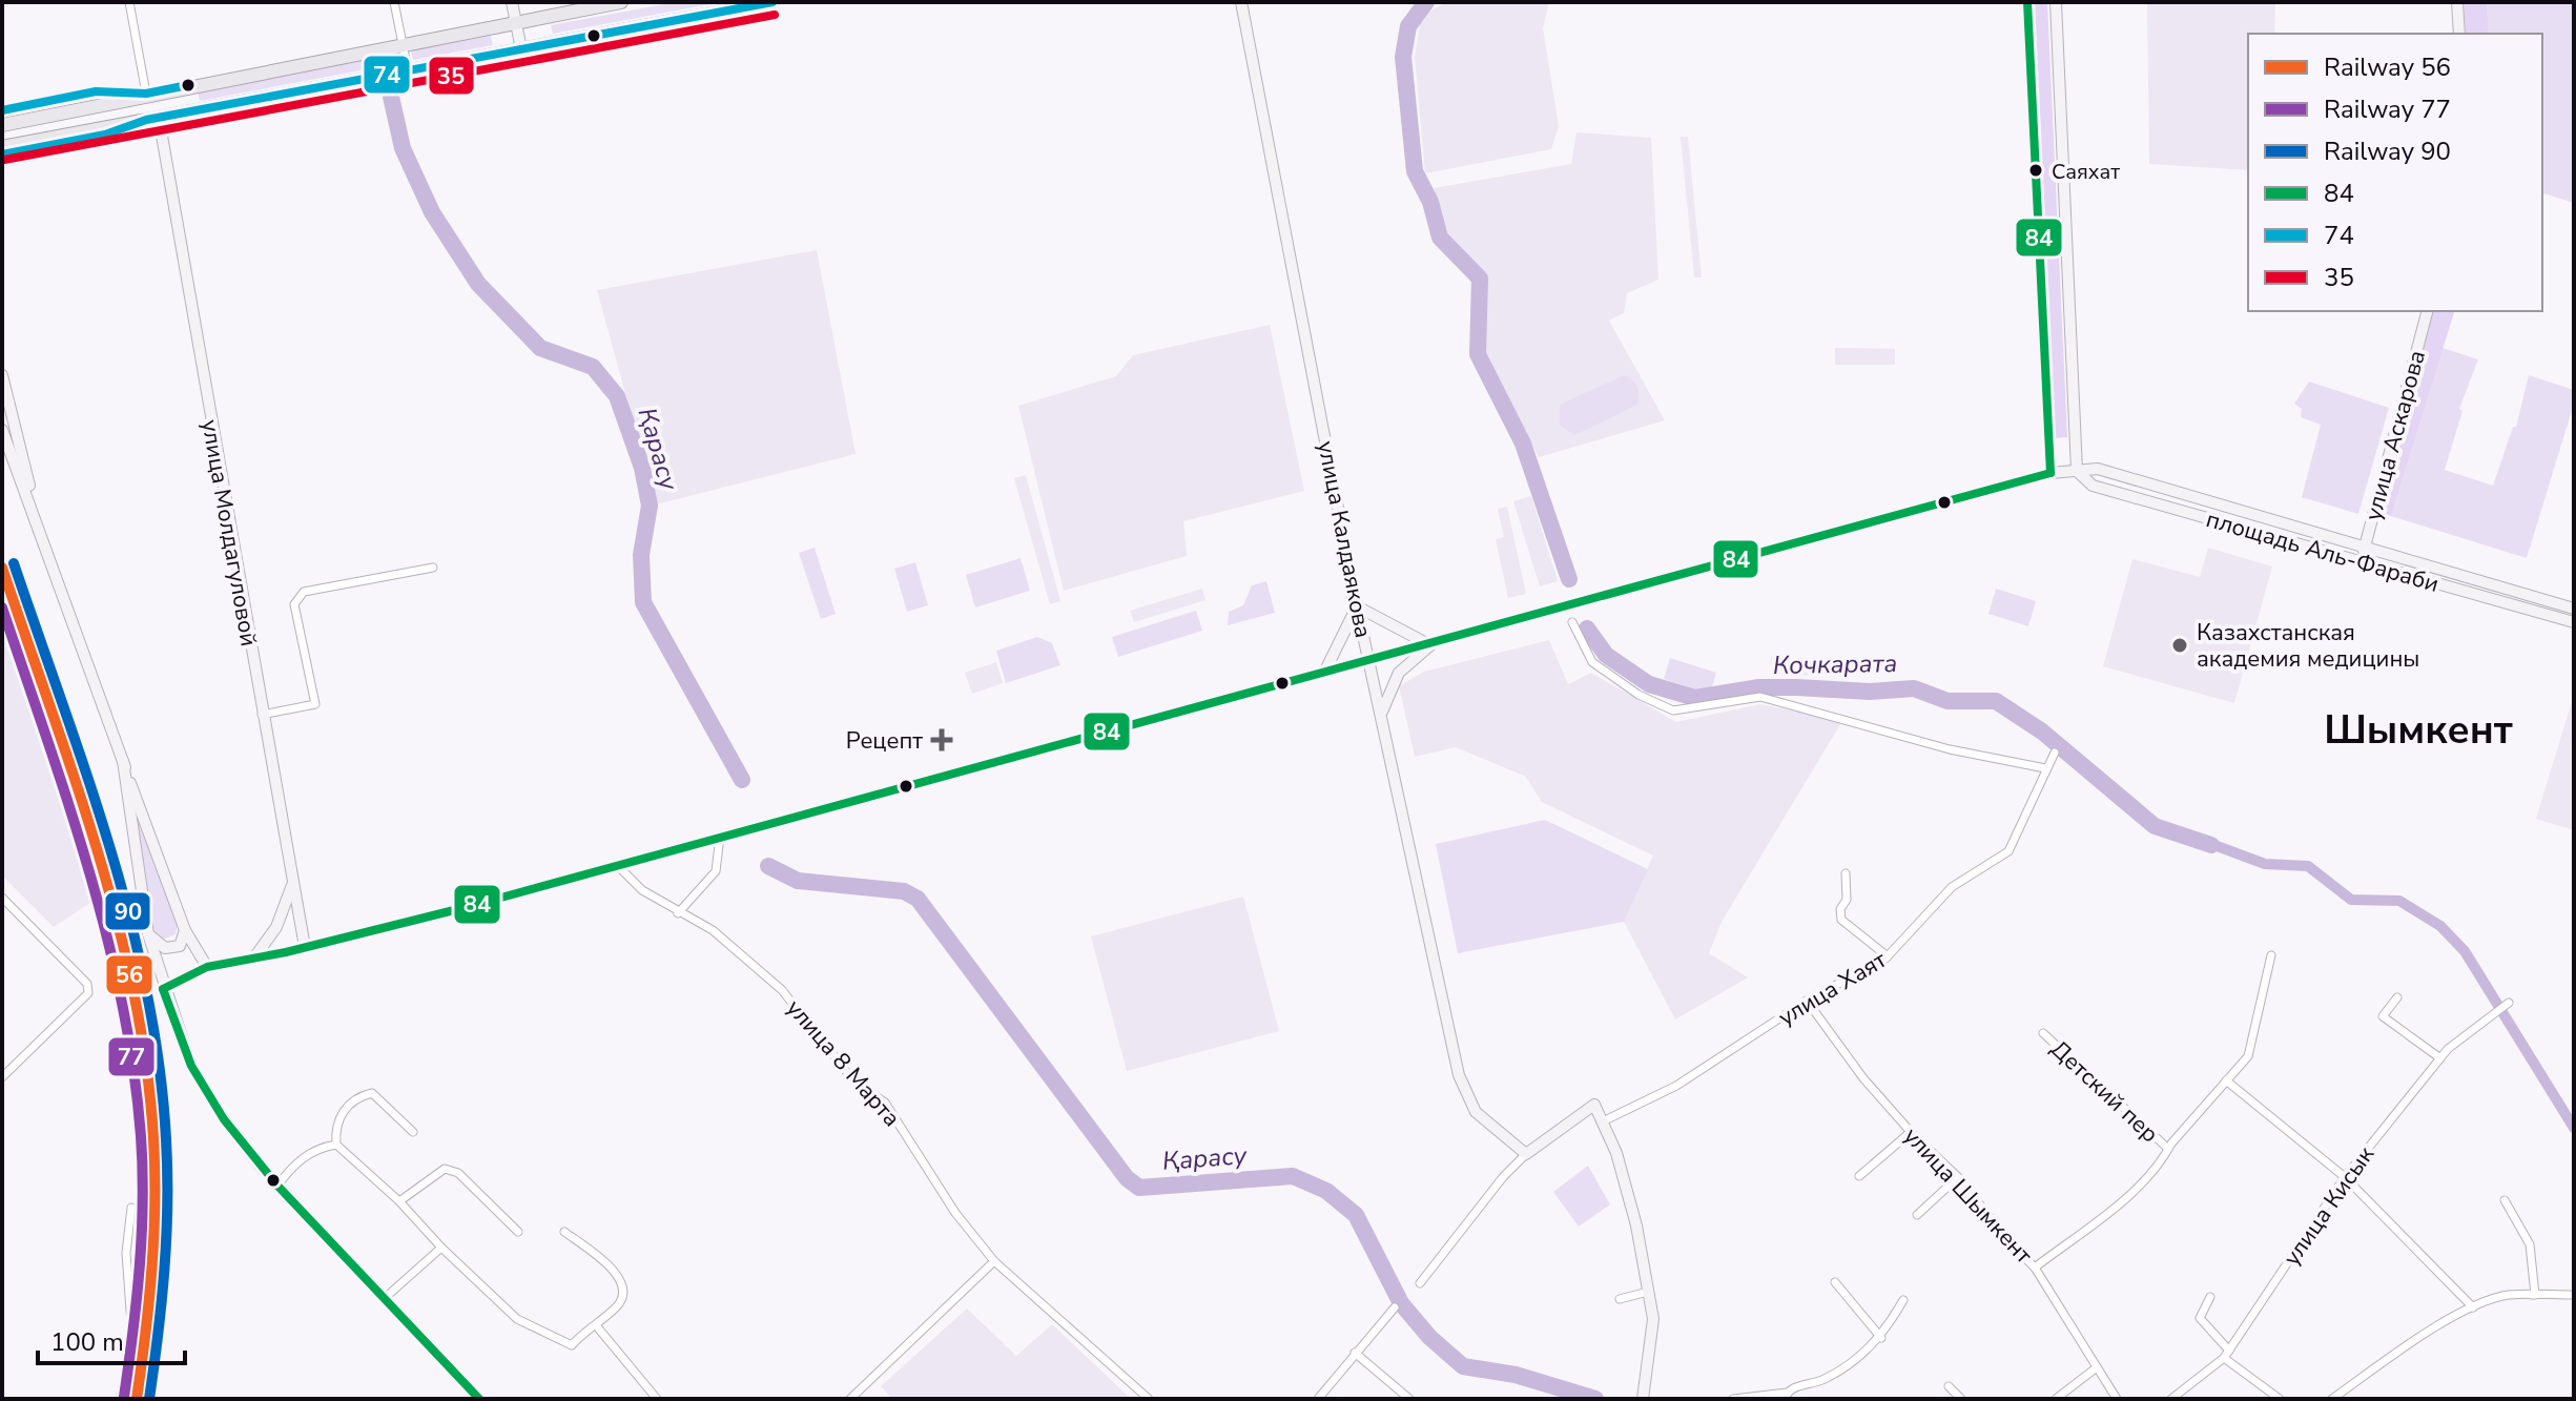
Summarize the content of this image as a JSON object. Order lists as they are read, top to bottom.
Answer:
{
  "streets": {
    "main road": [
      "улица Аскарова",
      "улица Молдагуловой",
      "улица Калдаякова",
      "площадь Аль-Фараби"
    ],
    "street": [
      "улица Хаят",
      "улица 8 Марта",
      "Детский пер",
      "улица Шымкент",
      "улица Кисык"
    ]
  },
  "crossings": [
    ["улица Аскарова", "площадь Аль-Фараби"],
    ["улица Молдагуловой", "площадь Аль-Фараби"],
    ["улица Калдаякова", "площадь Аль-Фараби"],
    ["площадь Аль-Фараби", "улица 8 Марта"],
    ["улица Хаят", "улица Шымкент"]
  ],
  "districts": ["Шымкент"],
  "water": ["Қарасу", "Кочкарата"],
  "places": {
    "other": ["Саяхат", "Казахстанская академия медицины"],
    "health": ["Рецепт"]
  },
  "lines": [
    "transit line 84",
    "transit line 74",
    "transit line 35",
    "rail line 90",
    "rail line 56",
    "rail line 77"
  ],
  "legend": [
    "Railway 56",
    "Railway 77",
    "Railway 90",
    "84",
    "74",
    "35"
  ],
  "scale_bar": "100 m"
}
